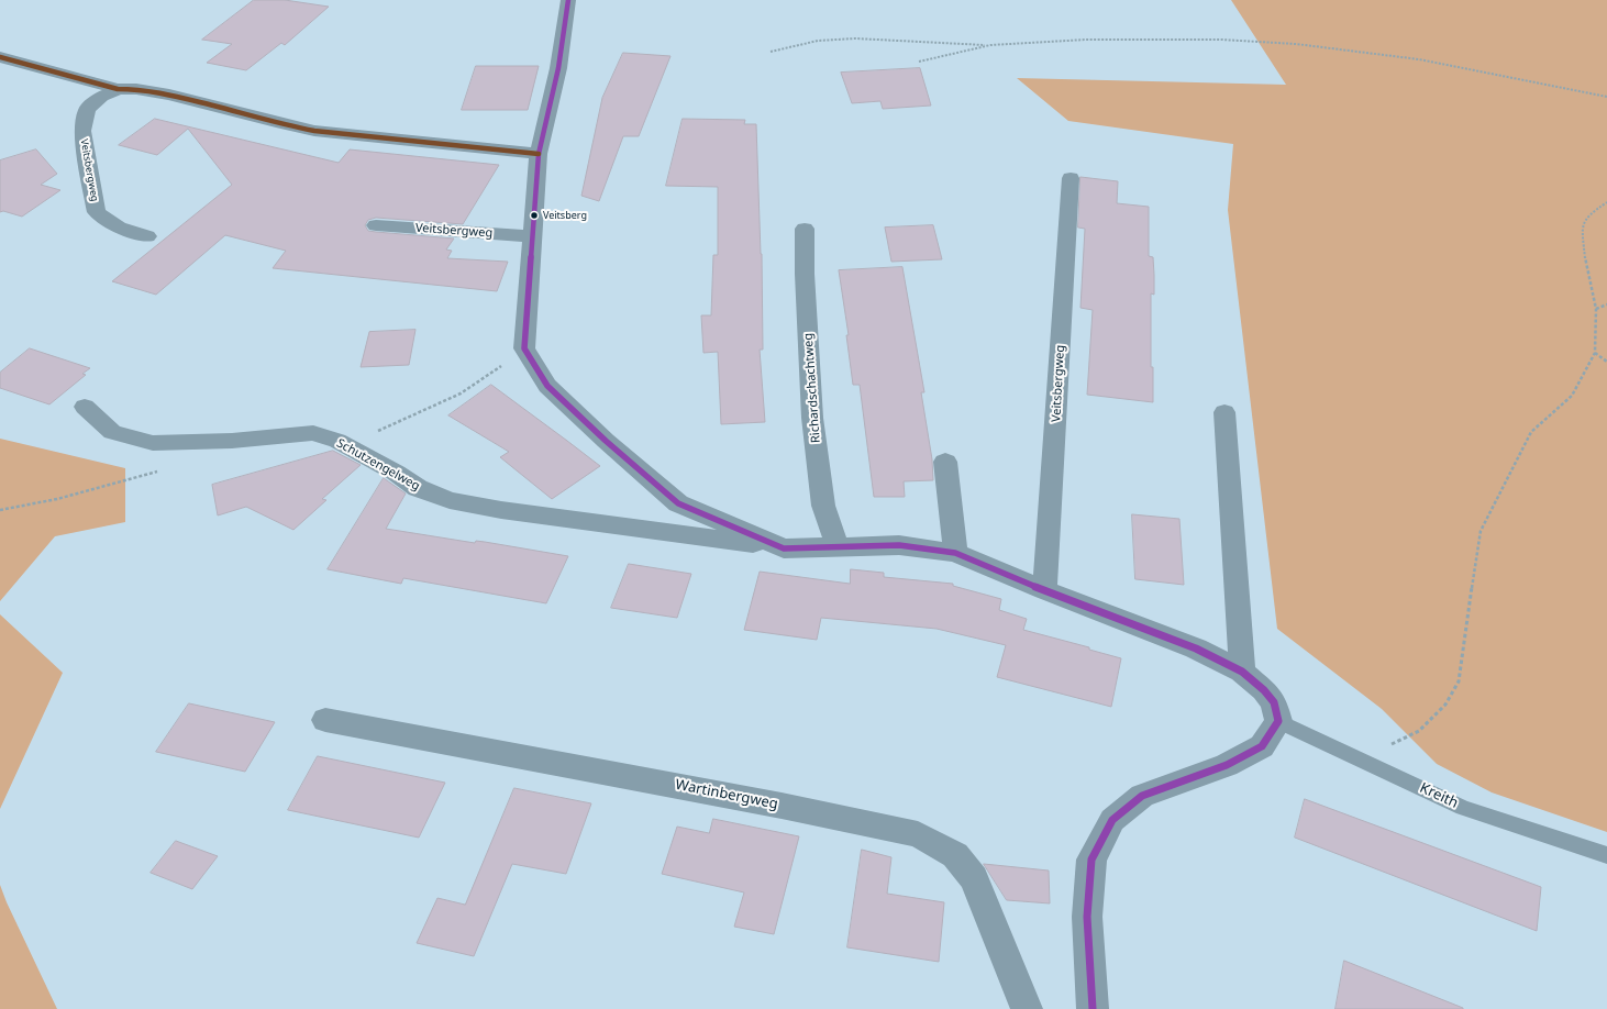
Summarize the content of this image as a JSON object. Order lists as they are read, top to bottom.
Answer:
{
  "streets": {
    "street": [
      "Veitsbergweg",
      "Richardschachtweg",
      "Schutzengelweg",
      "Wartinbergweg"
    ],
    "lane": ["Kreith"]
  },
  "places": ["Veitsberg"]
}
